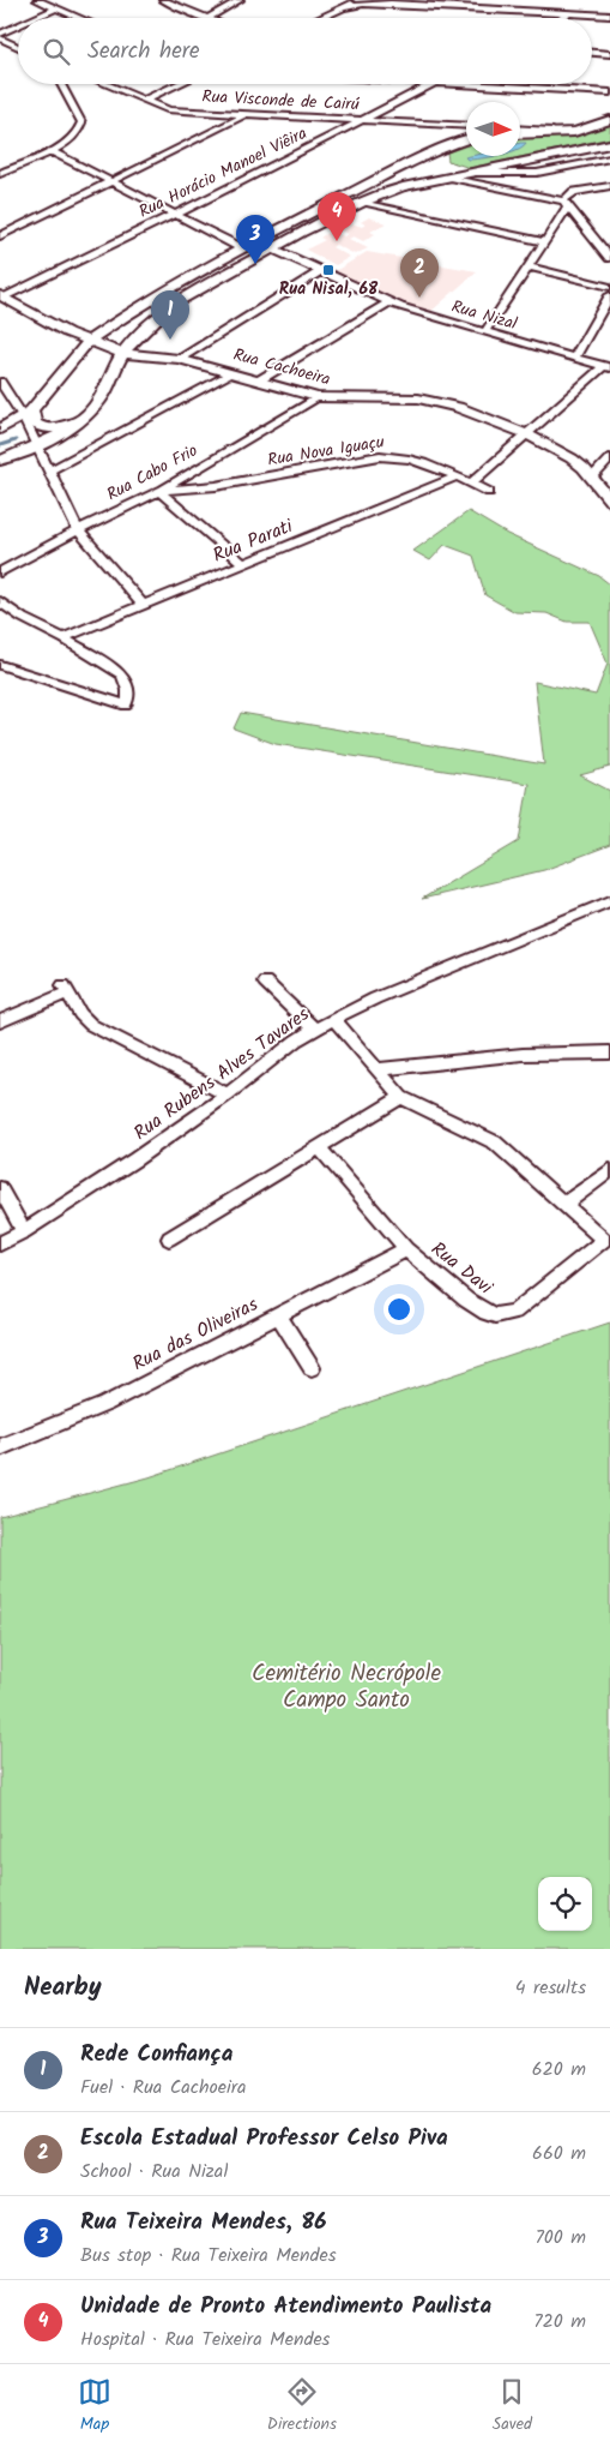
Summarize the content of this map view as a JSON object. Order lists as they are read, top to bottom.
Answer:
{
  "streets": {
    "main road": ["Rua Cachoeira"],
    "street": [
      "Rua Visconde de Cairú",
      "Rua Horácio Manoel Viêira",
      "Rua Nizal",
      "Rua Nova Iguaçu",
      "Rua Cabo Frio",
      "Rua Parati",
      "Rua Rubens Alves Tavares",
      "Rua Davi",
      "Rua das Oliveiras"
    ]
  },
  "crossings": [
    ["Rua Visconde de Cairú", "Rua Horácio Manoel Viêira"],
    ["Rua Horácio Manoel Viêira", "Rua Cachoeira"],
    ["Rua Cachoeira", "Rua Cabo Frio"],
    ["Rua Nova Iguaçu", "Rua Cabo Frio"],
    ["Rua Nova Iguaçu", "Rua Parati"],
    ["Rua Davi", "Rua das Oliveiras"]
  ],
  "parks": ["Cemitério Necrópole Campo Santo"],
  "places": {
    "transit": ["Rua Nisal, 68"]
  },
  "north": "right",
  "page": {
    "search": "Search here",
    "pins": [
      "4",
      "3",
      "2",
      "1"
    ],
    "heading": ["Nearby", "4 results"],
    "list": [
      {
        "mark": "1",
        "name": "Rede Confiança",
        "note": "Fuel · Rua Cachoeira",
        "value": "620 m"
      },
      {
        "mark": "2",
        "name": "Escola Estadual Professor Celso Piva",
        "note": "School · Rua Nizal",
        "value": "660 m"
      },
      {
        "mark": "3",
        "name": "Rua Teixeira Mendes, 86",
        "note": "Bus stop · Rua Teixeira Mendes",
        "value": "700 m"
      },
      {
        "mark": "4",
        "name": "Unidade de Pronto Atendimento Paulista",
        "note": "Hospital · Rua Teixeira Mendes",
        "value": "720 m"
      }
    ],
    "nav": ["Map", "Directions", "Saved"]
  }
}
